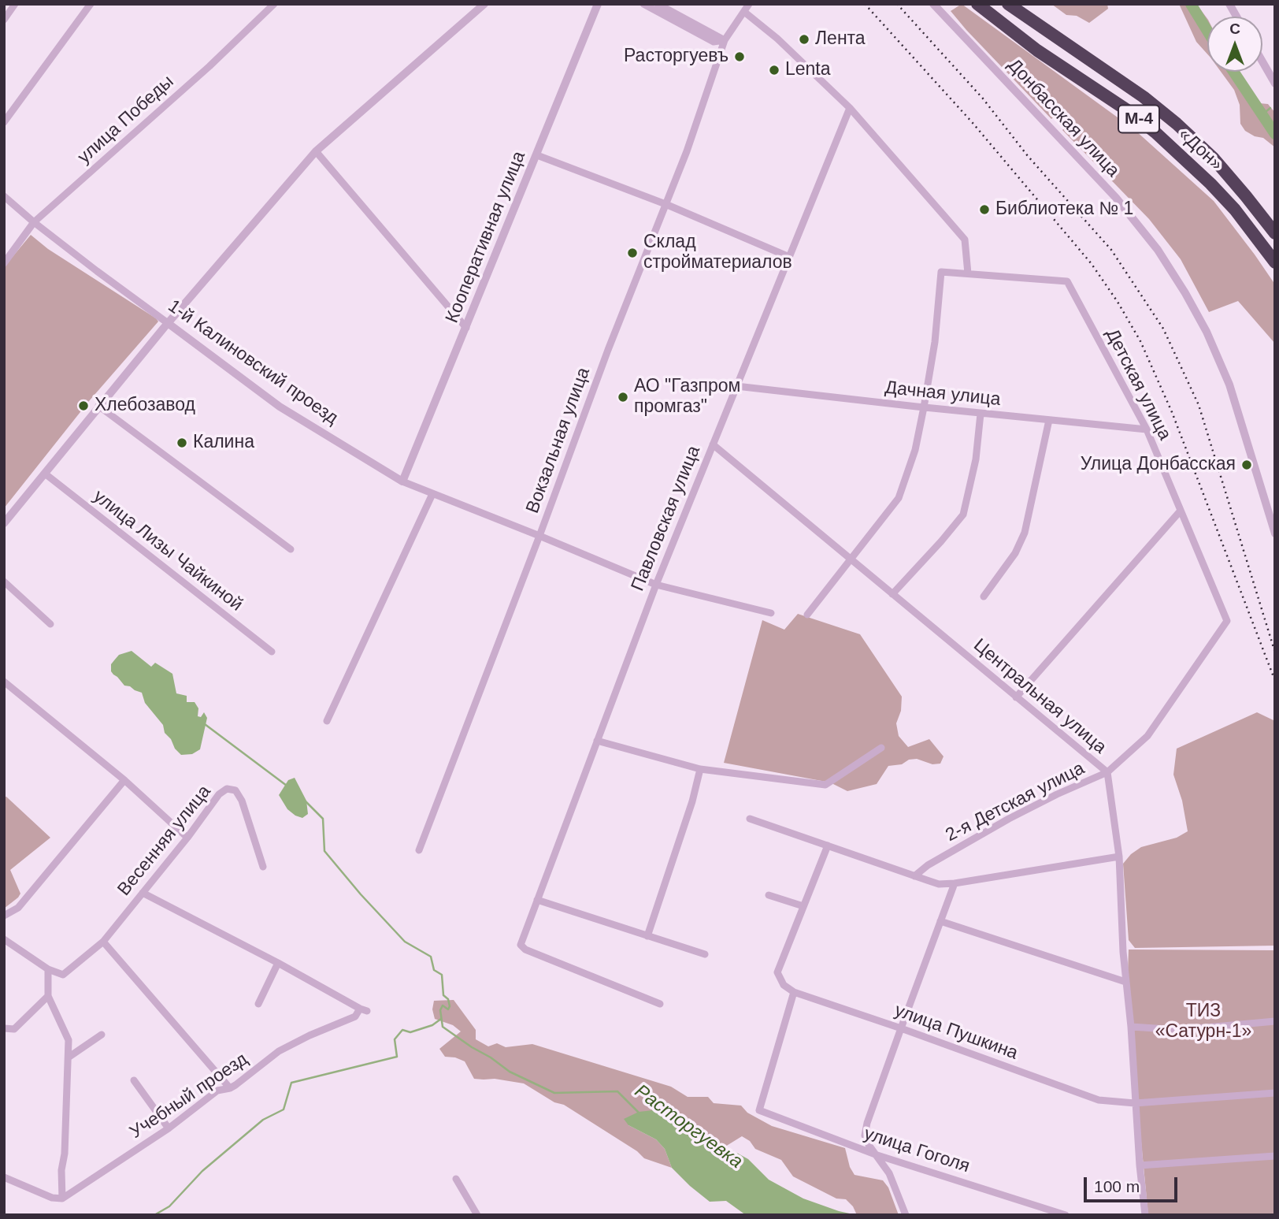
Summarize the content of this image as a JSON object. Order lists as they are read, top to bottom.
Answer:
{
  "streets": {
    "highway": ["М-4", "«Дон»"],
    "street": [
      "Донбасская улица",
      "улица Победы",
      "Кооперативная улица",
      "1-й Калиновский проезд",
      "Детская улица",
      "Дачная улица",
      "Вокзальная улица",
      "Павловская улица",
      "улица Лизы Чайкиной",
      "Центральная улица",
      "2-я Детская улица",
      "Весенняя улица",
      "улица Пушкина",
      "Учебный проезд",
      "улица Гоголя"
    ]
  },
  "crossings": [
    ["улица Победы", "1-й Калиновский проезд"],
    ["Кооперативная улица", "1-й Калиновский проезд"],
    ["1-й Калиновский проезд", "Вокзальная улица"],
    ["1-й Калиновский проезд", "Павловская улица"],
    ["Детская улица", "Дачная улица"],
    ["Детская улица", "2-я Детская улица"],
    ["Дачная улица", "Павловская улица"],
    ["Павловская улица", "Центральная улица"],
    ["Центральная улица", "2-я Детская улица"],
    ["Центральная улица", "улица Пушкина"],
    ["улица Пушкина", "улица Гоголя"]
  ],
  "water": ["Расторгуевка"],
  "parks": ["ТИЗ «Сатурн-1»"],
  "places": [
    "Лента",
    "Расторгуевъ",
    "Lenta",
    "Библиотека № 1",
    "Склад стройматериалов",
    "АО \"Газпром промгаз\"",
    "Хлебозавод",
    "Калина",
    "Улица Донбасская"
  ],
  "scale_bar": "100 m",
  "north": "top"
}
